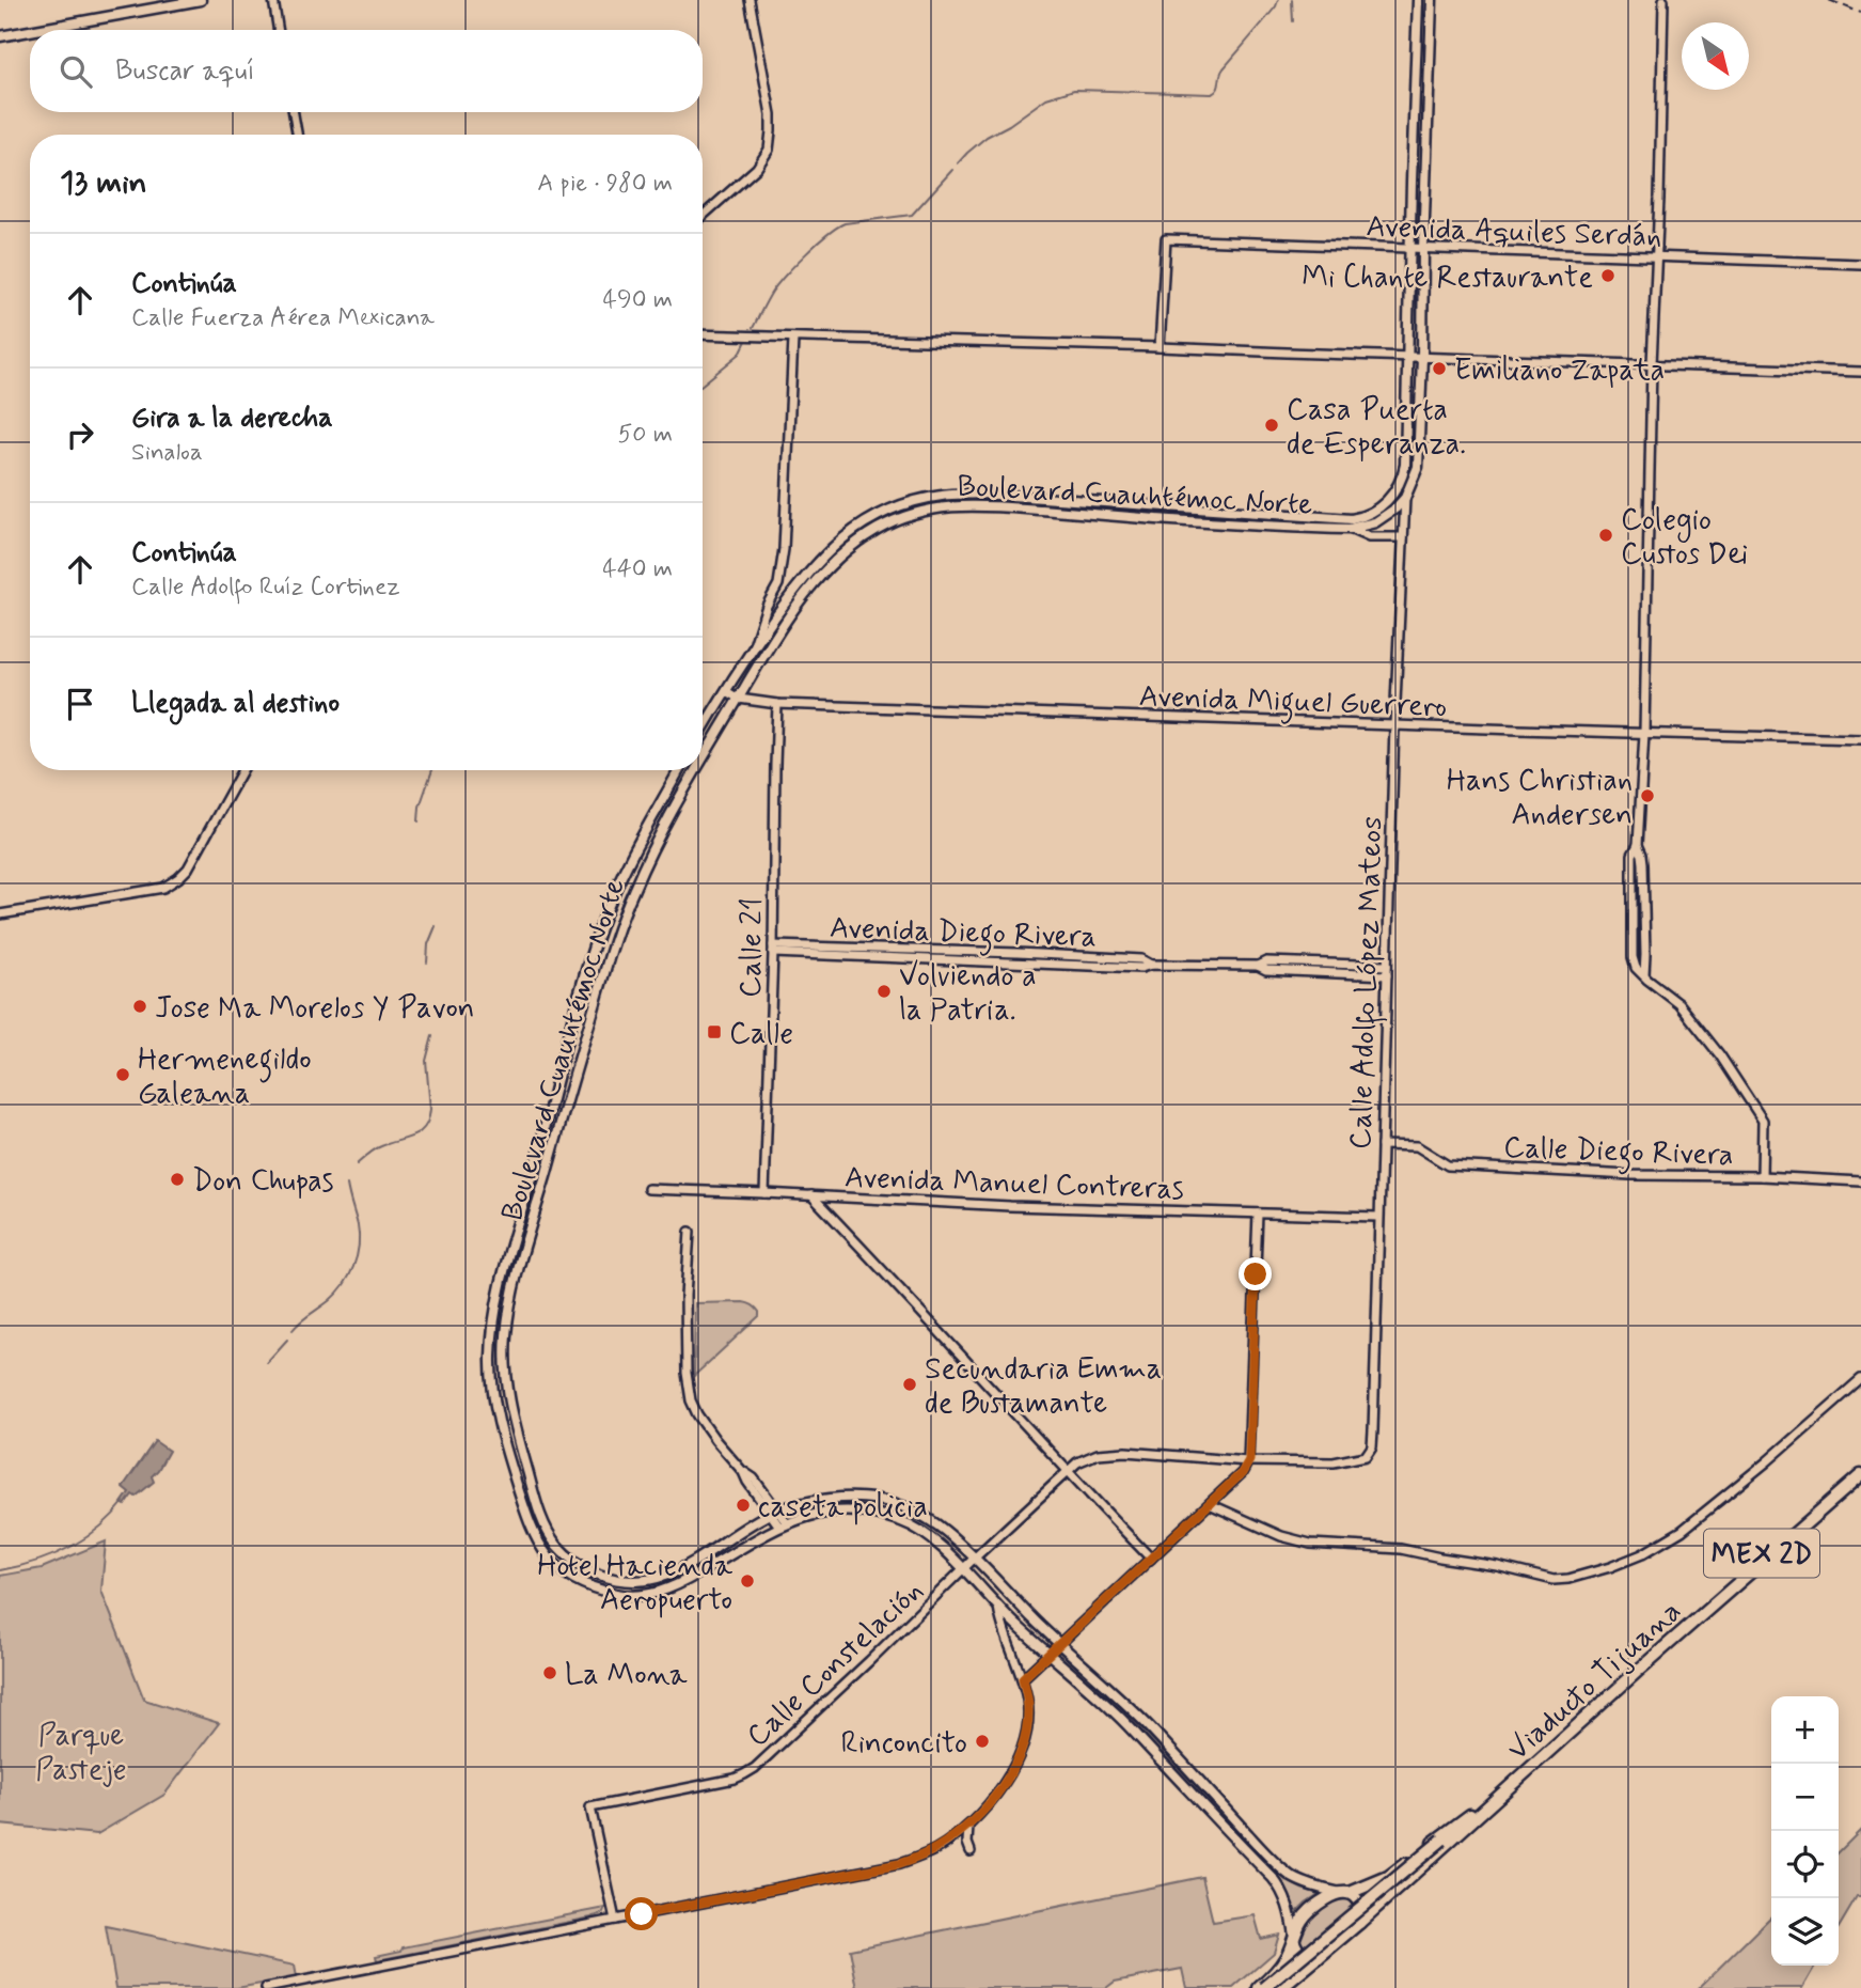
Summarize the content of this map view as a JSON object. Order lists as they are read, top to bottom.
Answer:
{
  "streets": {
    "highway": ["MEX 2D", "Viaducto Tijuana"],
    "main road": ["Boulevard Cuauhtémoc Norte"],
    "street": [
      "Avenida Aquiles Serdán",
      "Avenida Miguel Guerrero",
      "Avenida Diego Rivera",
      "Calle 21",
      "Calle Adolfo López Mateos",
      "Calle Diego Rivera",
      "Avenida Manuel Contreras",
      "Calle Constelación"
    ]
  },
  "crossings": [
    ["Avenida Aquiles Serdán", "Boulevard Cuauhtémoc Norte"],
    ["Boulevard Cuauhtémoc Norte", "Avenida Miguel Guerrero"],
    ["Boulevard Cuauhtémoc Norte", "Calle Adolfo López Mateos"],
    ["Boulevard Cuauhtémoc Norte", "Calle Constelación"],
    ["Avenida Miguel Guerrero", "Calle 21"],
    ["Avenida Miguel Guerrero", "Calle Adolfo López Mateos"],
    ["Avenida Diego Rivera", "Calle 21"],
    ["Avenida Diego Rivera", "Calle Adolfo López Mateos"],
    ["Calle 21", "Avenida Manuel Contreras"],
    ["Calle Adolfo López Mateos", "Calle Diego Rivera"],
    ["Calle Adolfo López Mateos", "Avenida Manuel Contreras"],
    ["Calle Adolfo López Mateos", "Calle Constelación"],
    ["MEX 2D", "Viaducto Tijuana"]
  ],
  "parks": ["Parque Pasteje"],
  "places": {
    "other": [
      "Mi Chante Restaurante",
      "Emiliano Zapata",
      "Casa Puerta de Esperanza.",
      "Colegio Custos Dei",
      "Hans Christian Andersen",
      "Volviendo a la Patria.",
      "Jose Ma Morelos Y Pavon",
      "Hermenegildo Galeana",
      "Don Chupas",
      "Secundaria Emma de Bustamante",
      "caseta policia",
      "Hotel Hacienda Aeropuerto",
      "La Mona",
      "Rinconcito"
    ],
    "transit": ["Calle"]
  },
  "north": "bottom right",
  "page": {
    "search": "Buscar aquí",
    "heading": ["13 min", "A pie · 980 m"],
    "list": [
      ["Continúa", "Calle Fuerza Aérea Mexicana", "490 m"],
      ["Gira a la derecha", "Sinaloa", "50 m"],
      ["Continúa", "Calle Adolfo Ruíz Cortinez", "440 m"],
      "Llegada al destino"
    ],
    "map_buttons": ["+", "−"]
  }
}
